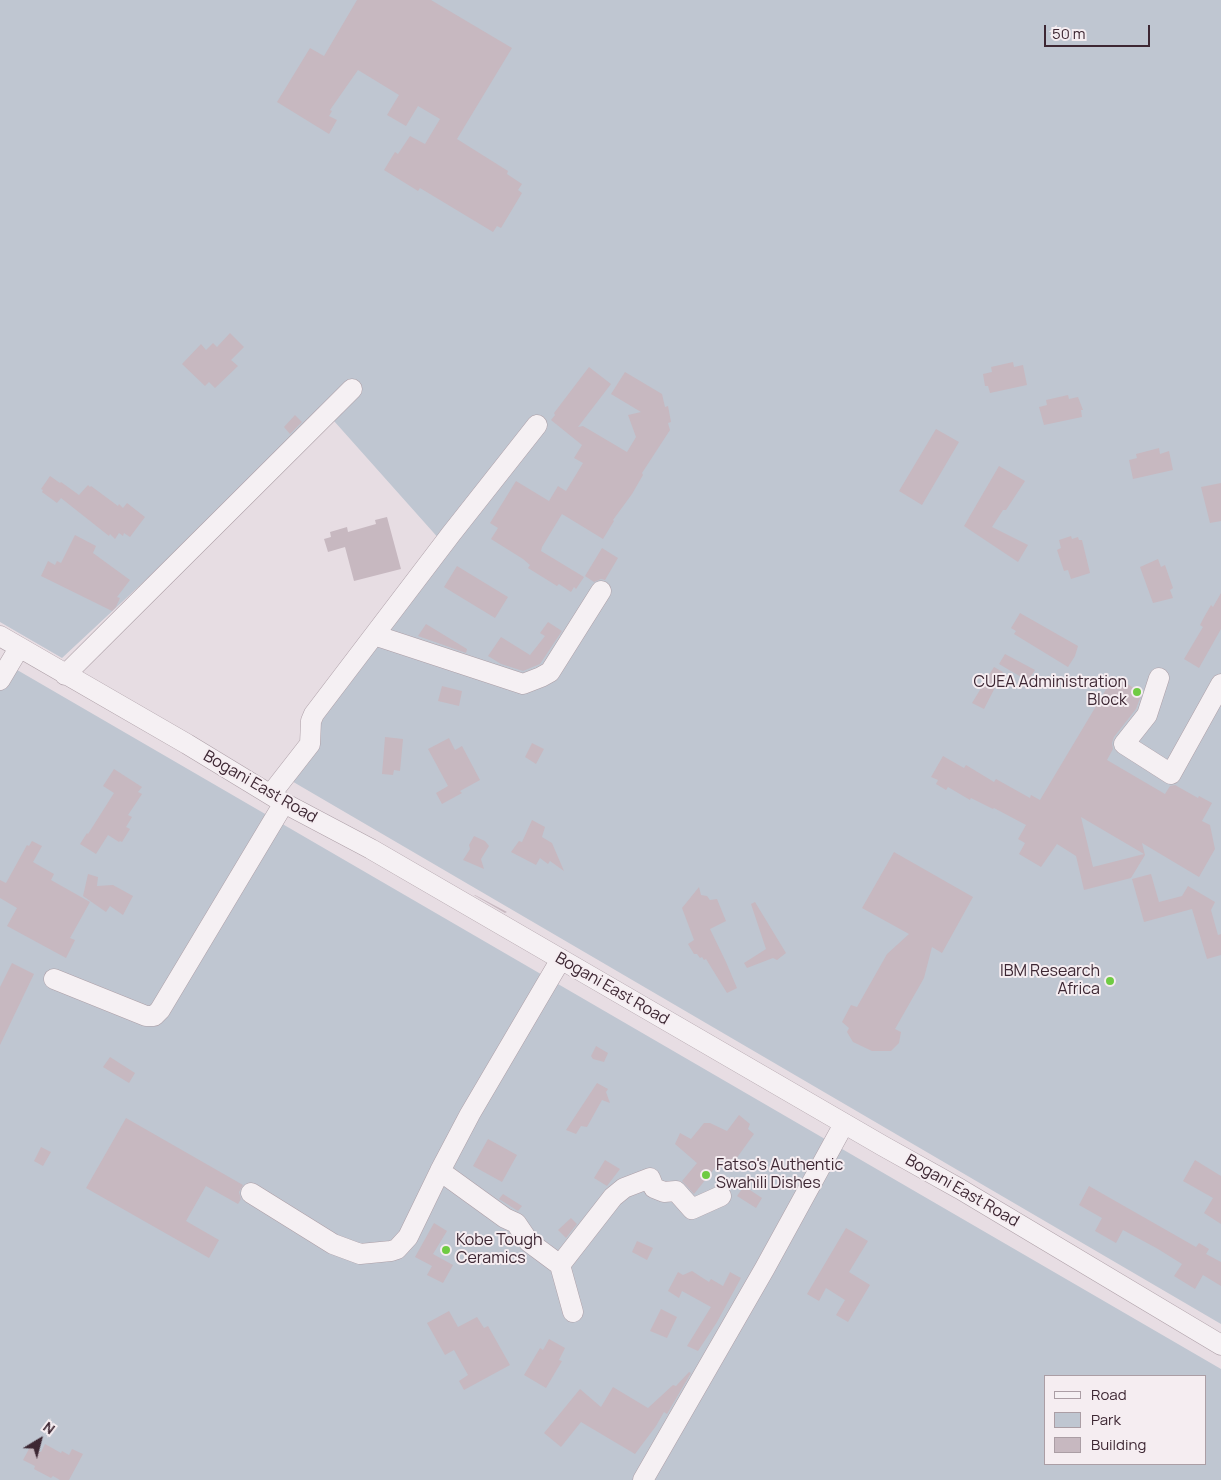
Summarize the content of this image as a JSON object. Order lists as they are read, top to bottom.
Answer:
{
  "streets": {
    "street": ["Bogani East Road"]
  },
  "places": [
    "CUEA Administration Block",
    "IBM Research Africa",
    "Fatso's Authentic Swahili Dishes",
    "Kobe Tough Ceramics"
  ],
  "legend": ["Road", "Park", "Building"],
  "scale_bar": "50 m",
  "north": "top right"
}
